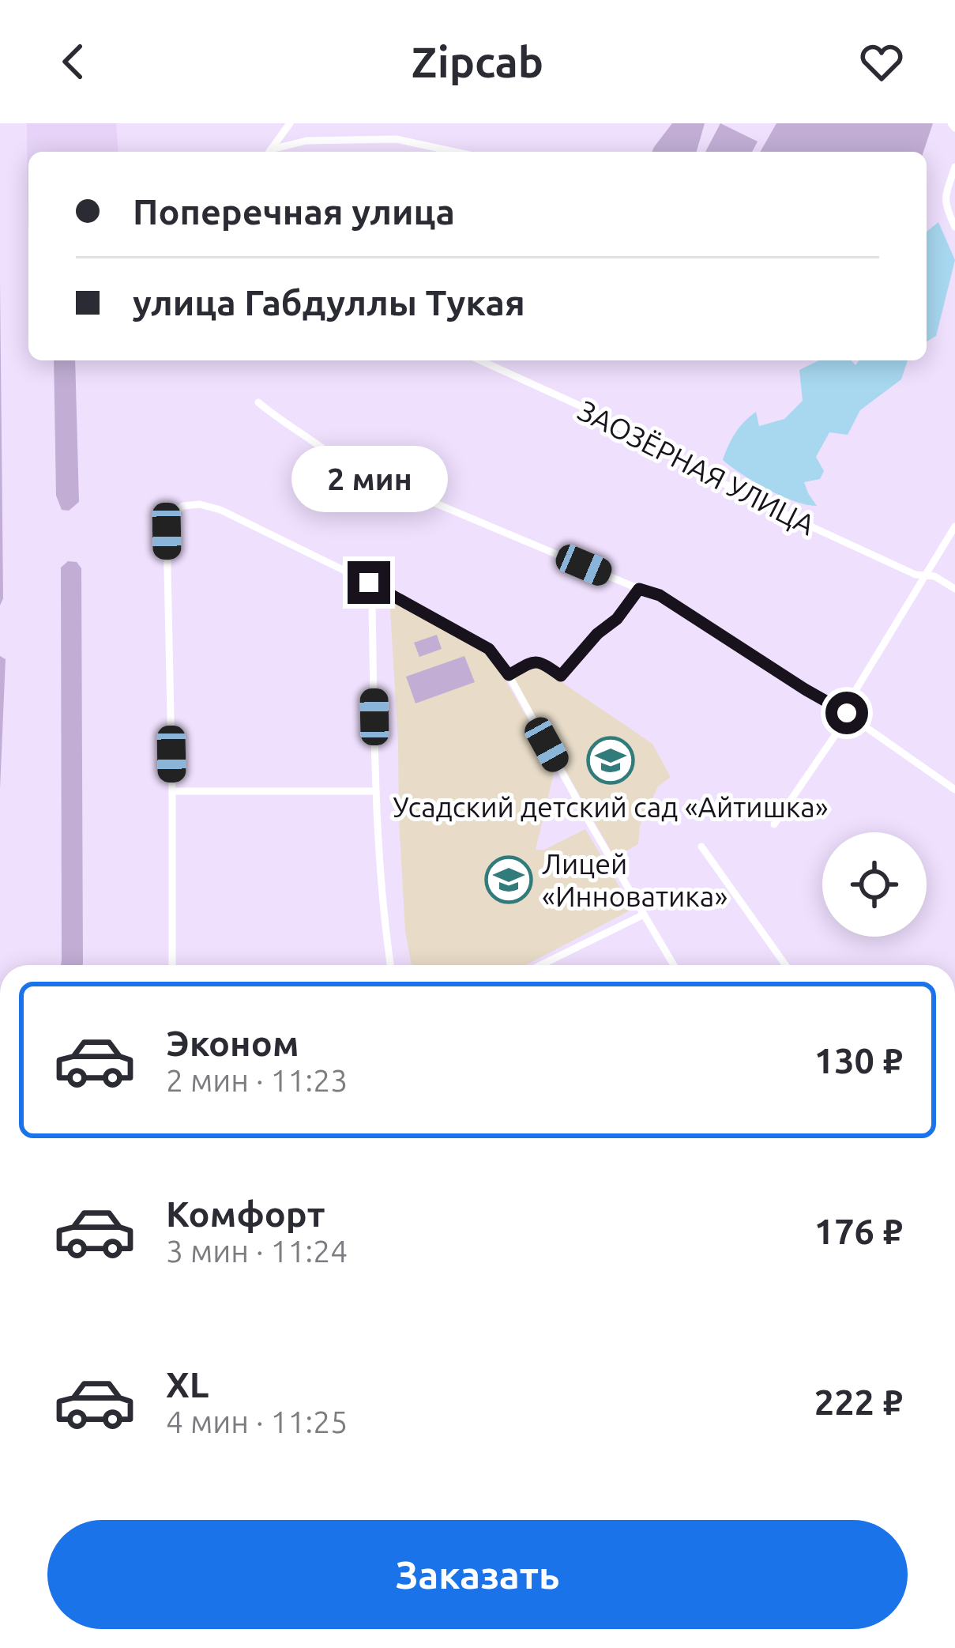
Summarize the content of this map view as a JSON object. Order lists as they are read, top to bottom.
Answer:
{
  "streets": {
    "street": ["ЗАОЗЁРНАЯ УЛИЦА"]
  },
  "places": {
    "school or university": ["Усадский детский сад «Айтишка»", "Лицей «Инноватика»"]
  },
  "page": {
    "header": "Zipcab",
    "banner": ["Поперечная улица", "улица Габдуллы Тукая"],
    "bubble": "2 мин",
    "list": [
      {
        "name": "Эконом",
        "note": "2 мин · 11:23",
        "value": "130 ₽"
      },
      {
        "name": "Комфорт",
        "note": "3 мин · 11:24",
        "value": "176 ₽"
      },
      {
        "name": "XL",
        "note": "4 мин · 11:25",
        "value": "222 ₽"
      }
    ],
    "buttons": "Заказать"
  }
}
